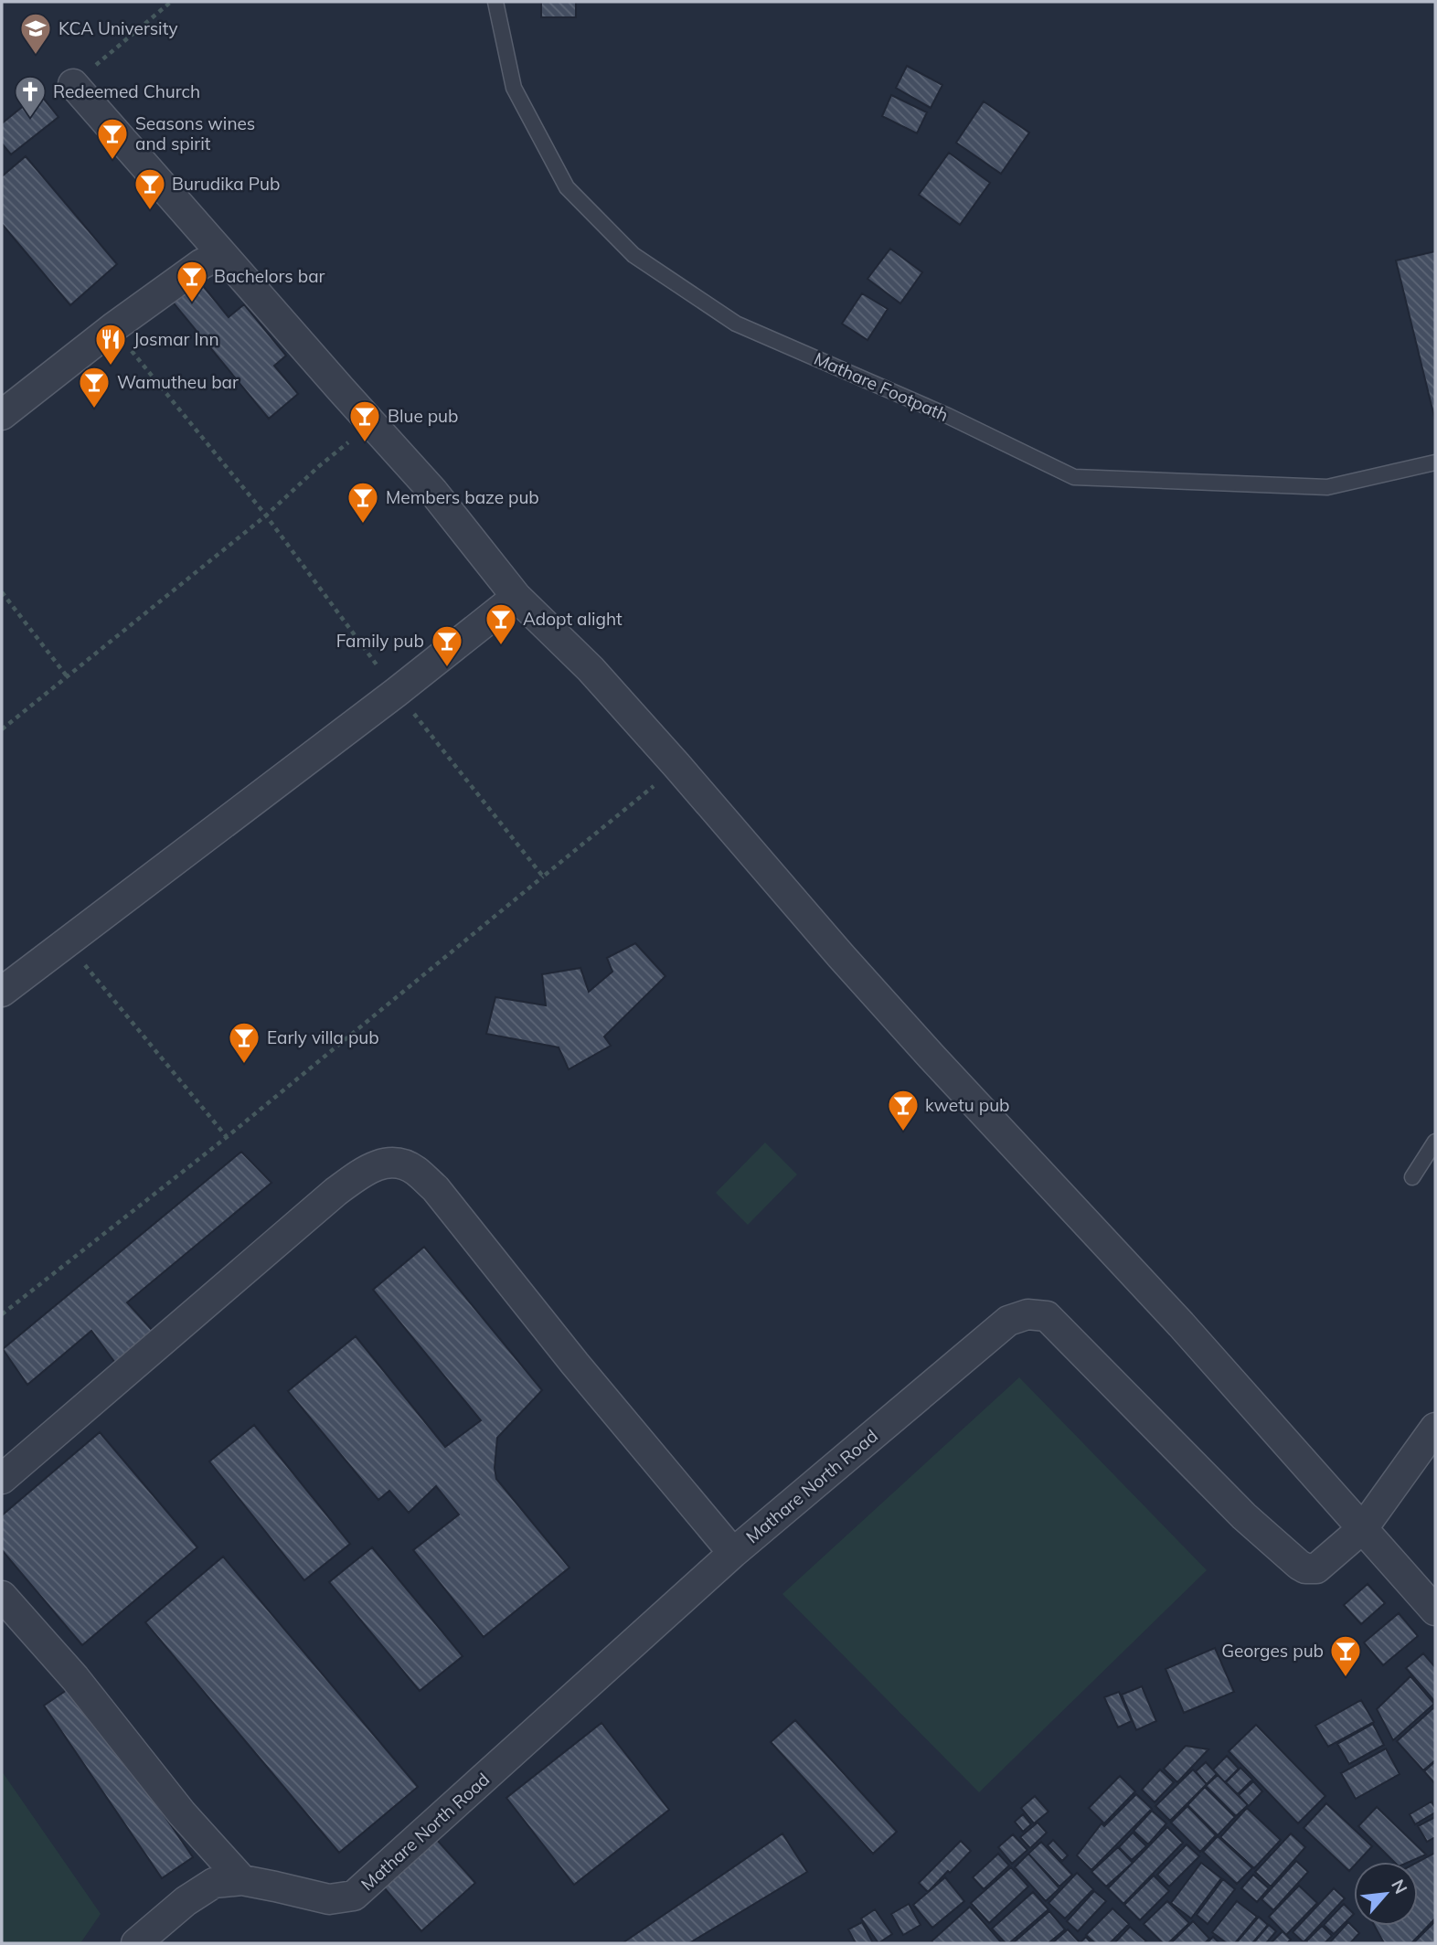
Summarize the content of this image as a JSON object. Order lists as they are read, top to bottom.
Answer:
{
  "streets": {
    "street": ["Mathare North Road"],
    "lane": ["Mathare Footpath"]
  },
  "places": {
    "school or university": ["KCA University"],
    "church": ["Redeemed Church"],
    "bar": [
      "Seasons wines and spirit",
      "Burudika Pub",
      "Bachelors bar",
      "Wamutheu bar",
      "Blue pub",
      "Members baze pub",
      "Adopt alight",
      "Family pub",
      "Early villa pub",
      "kwetu pub",
      "Georges pub"
    ],
    "restaurant": ["Josmar Inn"]
  },
  "north": "top right"
}
